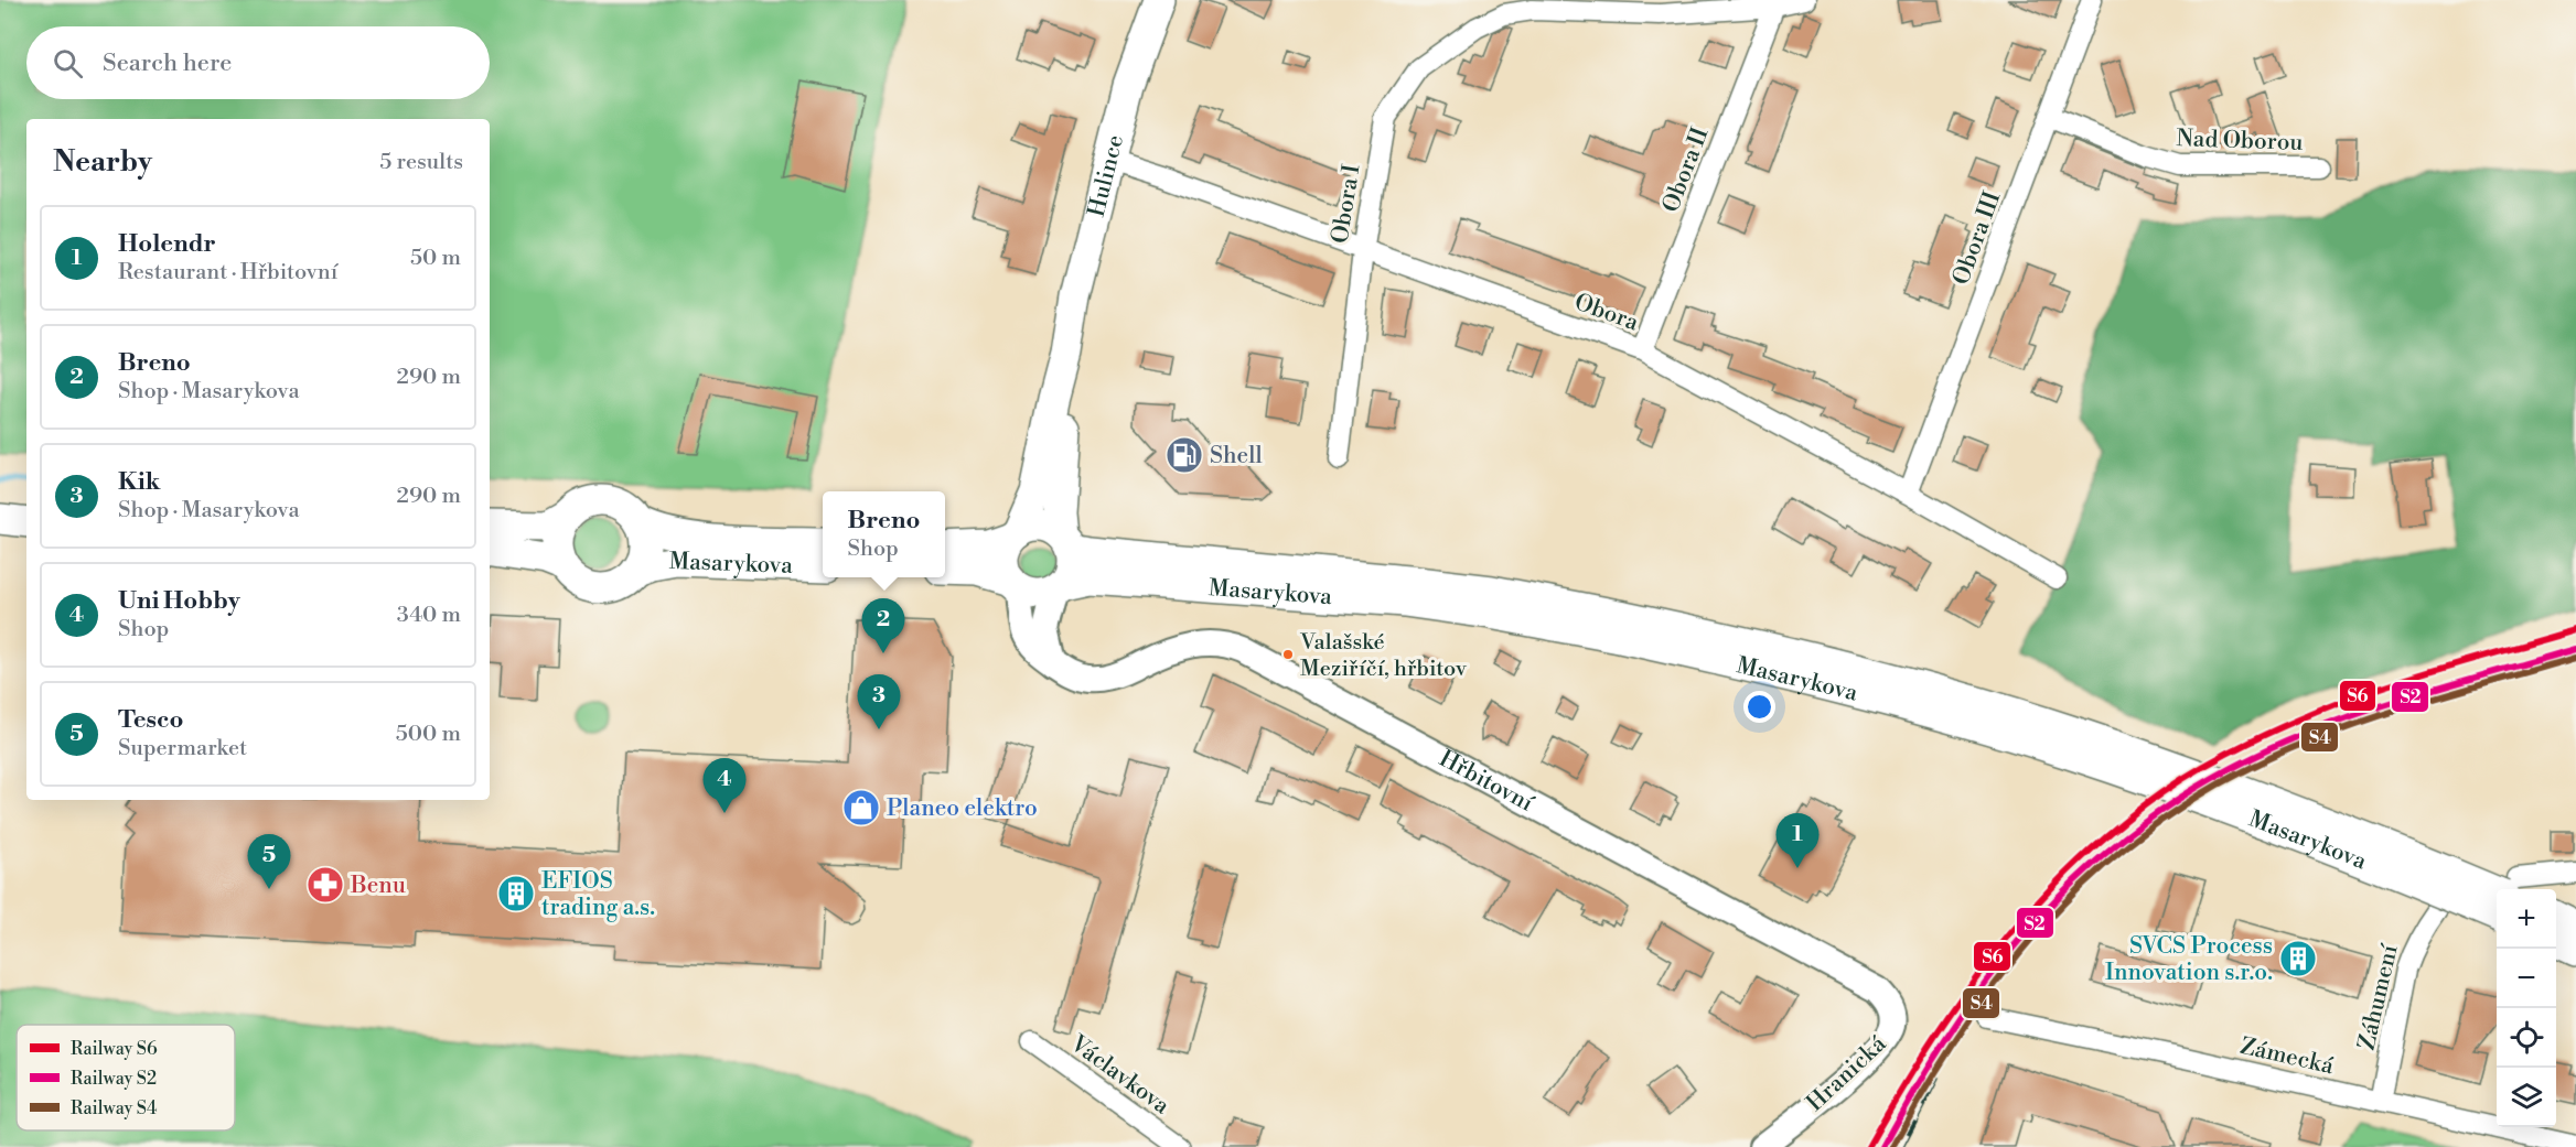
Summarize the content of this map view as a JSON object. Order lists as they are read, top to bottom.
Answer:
{
  "streets": {
    "main road": ["Hulince", "Masarykova"],
    "street": [
      "Nad Oborou",
      "Obora II",
      "Obora I",
      "Obora III",
      "Obora",
      "Hřbitovní",
      "Záhumení",
      "Zámecká",
      "Hranická",
      "Václavkova"
    ]
  },
  "crossings": [
    ["Nad Oborou", "Obora III"],
    ["Obora II", "Obora I"],
    ["Obora II", "Obora"],
    ["Hulince", "Obora"],
    ["Hulince", "Masarykova"],
    ["Hulince", "Hřbitovní"],
    ["Obora I", "Obora"],
    ["Obora III", "Obora"],
    ["Masarykova", "Hřbitovní"],
    ["Hřbitovní", "Hranická"],
    ["Záhumení", "Zámecká"]
  ],
  "places": {
    "fuel station": ["Shell"],
    "other": ["Valašské Meziříčí, hřbitov"],
    "shop": ["Planeo elektro"],
    "pharmacy": ["Benu"],
    "building": ["EFIOS trading a.s.", "SVCS Process Innovation s.r.o."]
  },
  "lines": ["rail line S6", "rail line S2", "rail line S4"],
  "legend": ["Railway S6", "Railway S2", "Railway S4"],
  "page": {
    "search": "Search here",
    "heading": ["Nearby", "5 results"],
    "list": [
      {
        "mark": "1",
        "name": "Holendr",
        "note": "Restaurant · Hřbitovní",
        "value": "50 m"
      },
      {
        "mark": "2",
        "name": "Breno",
        "note": "Shop · Masarykova",
        "value": "290 m"
      },
      {
        "mark": "3",
        "name": "Kik",
        "note": "Shop · Masarykova",
        "value": "290 m"
      },
      {
        "mark": "4",
        "name": "Uni Hobby",
        "note": "Shop",
        "value": "340 m"
      },
      {
        "mark": "5",
        "name": "Tesco",
        "note": "Supermarket",
        "value": "500 m"
      }
    ],
    "popup": ["Breno", "Shop"],
    "pins": [
      "2",
      "3",
      "4",
      "1",
      "5"
    ],
    "map_buttons": ["+", "−"]
  }
}
